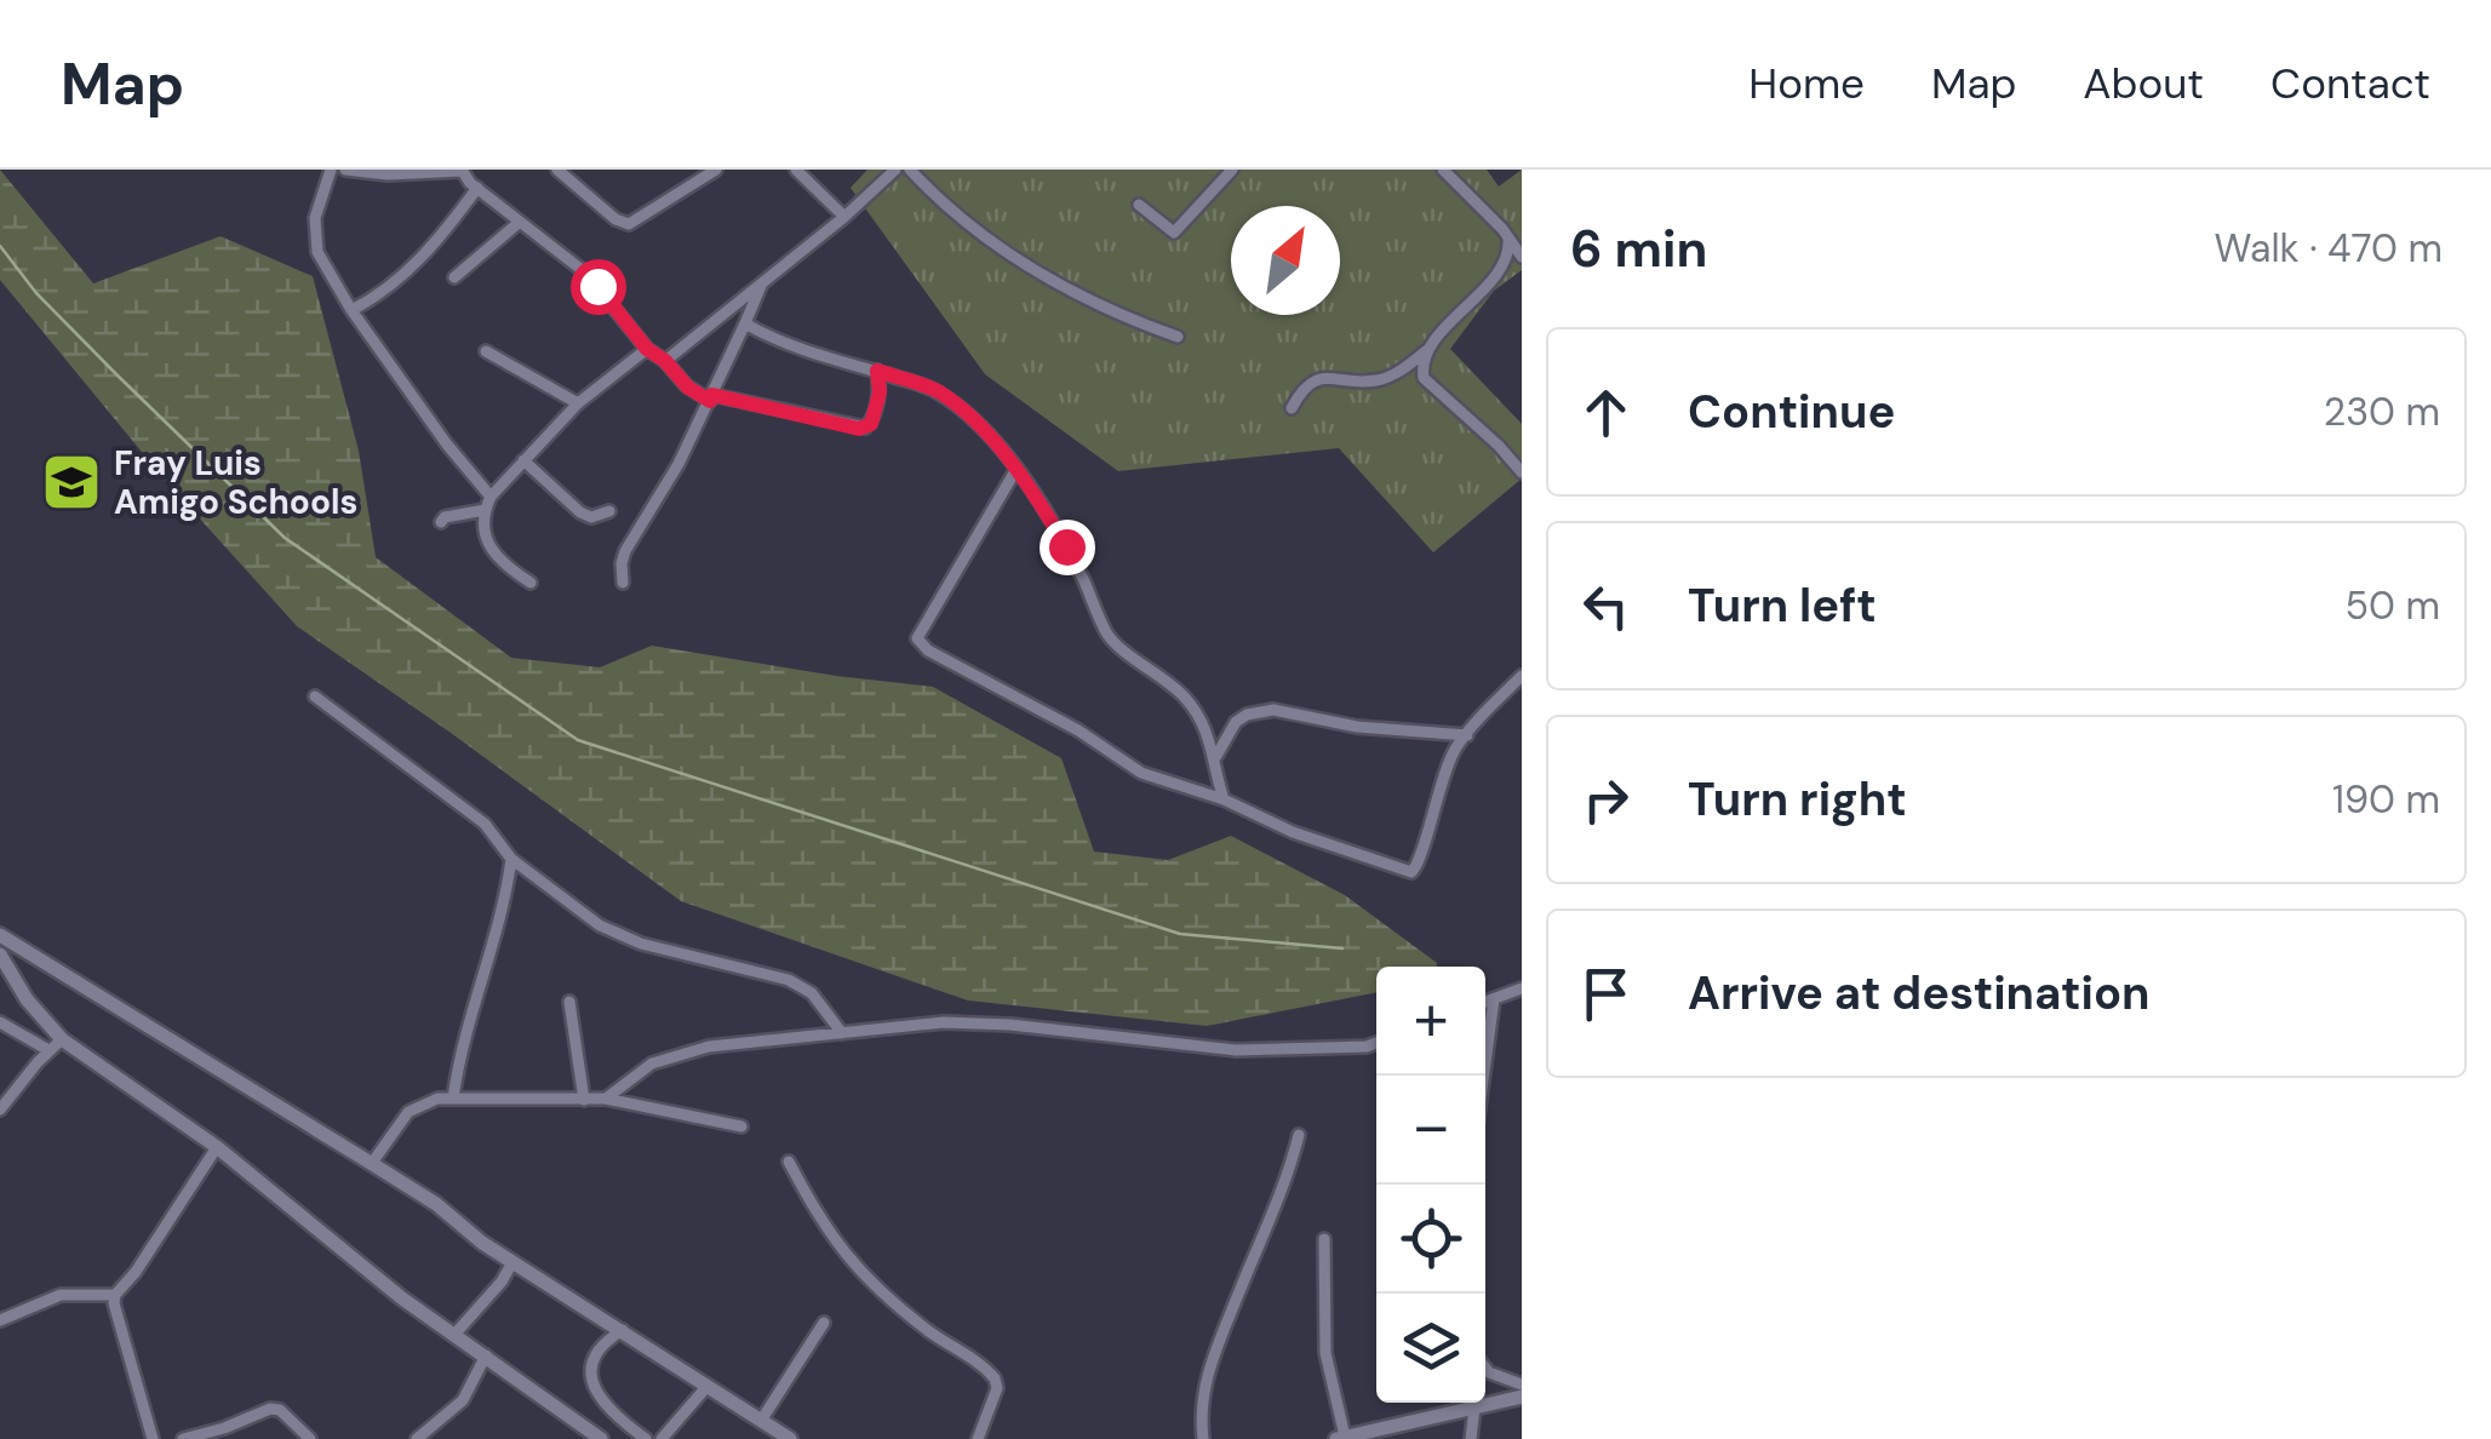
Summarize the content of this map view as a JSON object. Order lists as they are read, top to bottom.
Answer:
{
  "places": {
    "school or university": ["Fray Luis Amigo Schools"]
  },
  "north": "top right",
  "page": {
    "header": "Map",
    "nav": [
      "Home",
      "Map",
      "About",
      "Contact"
    ],
    "heading": ["6 min", "Walk · 470 m"],
    "list": [
      ["Continue", "230 m"],
      ["Turn left", "50 m"],
      ["Turn right", "190 m"],
      "Arrive at destination"
    ],
    "map_buttons": ["+", "−"]
  }
}
